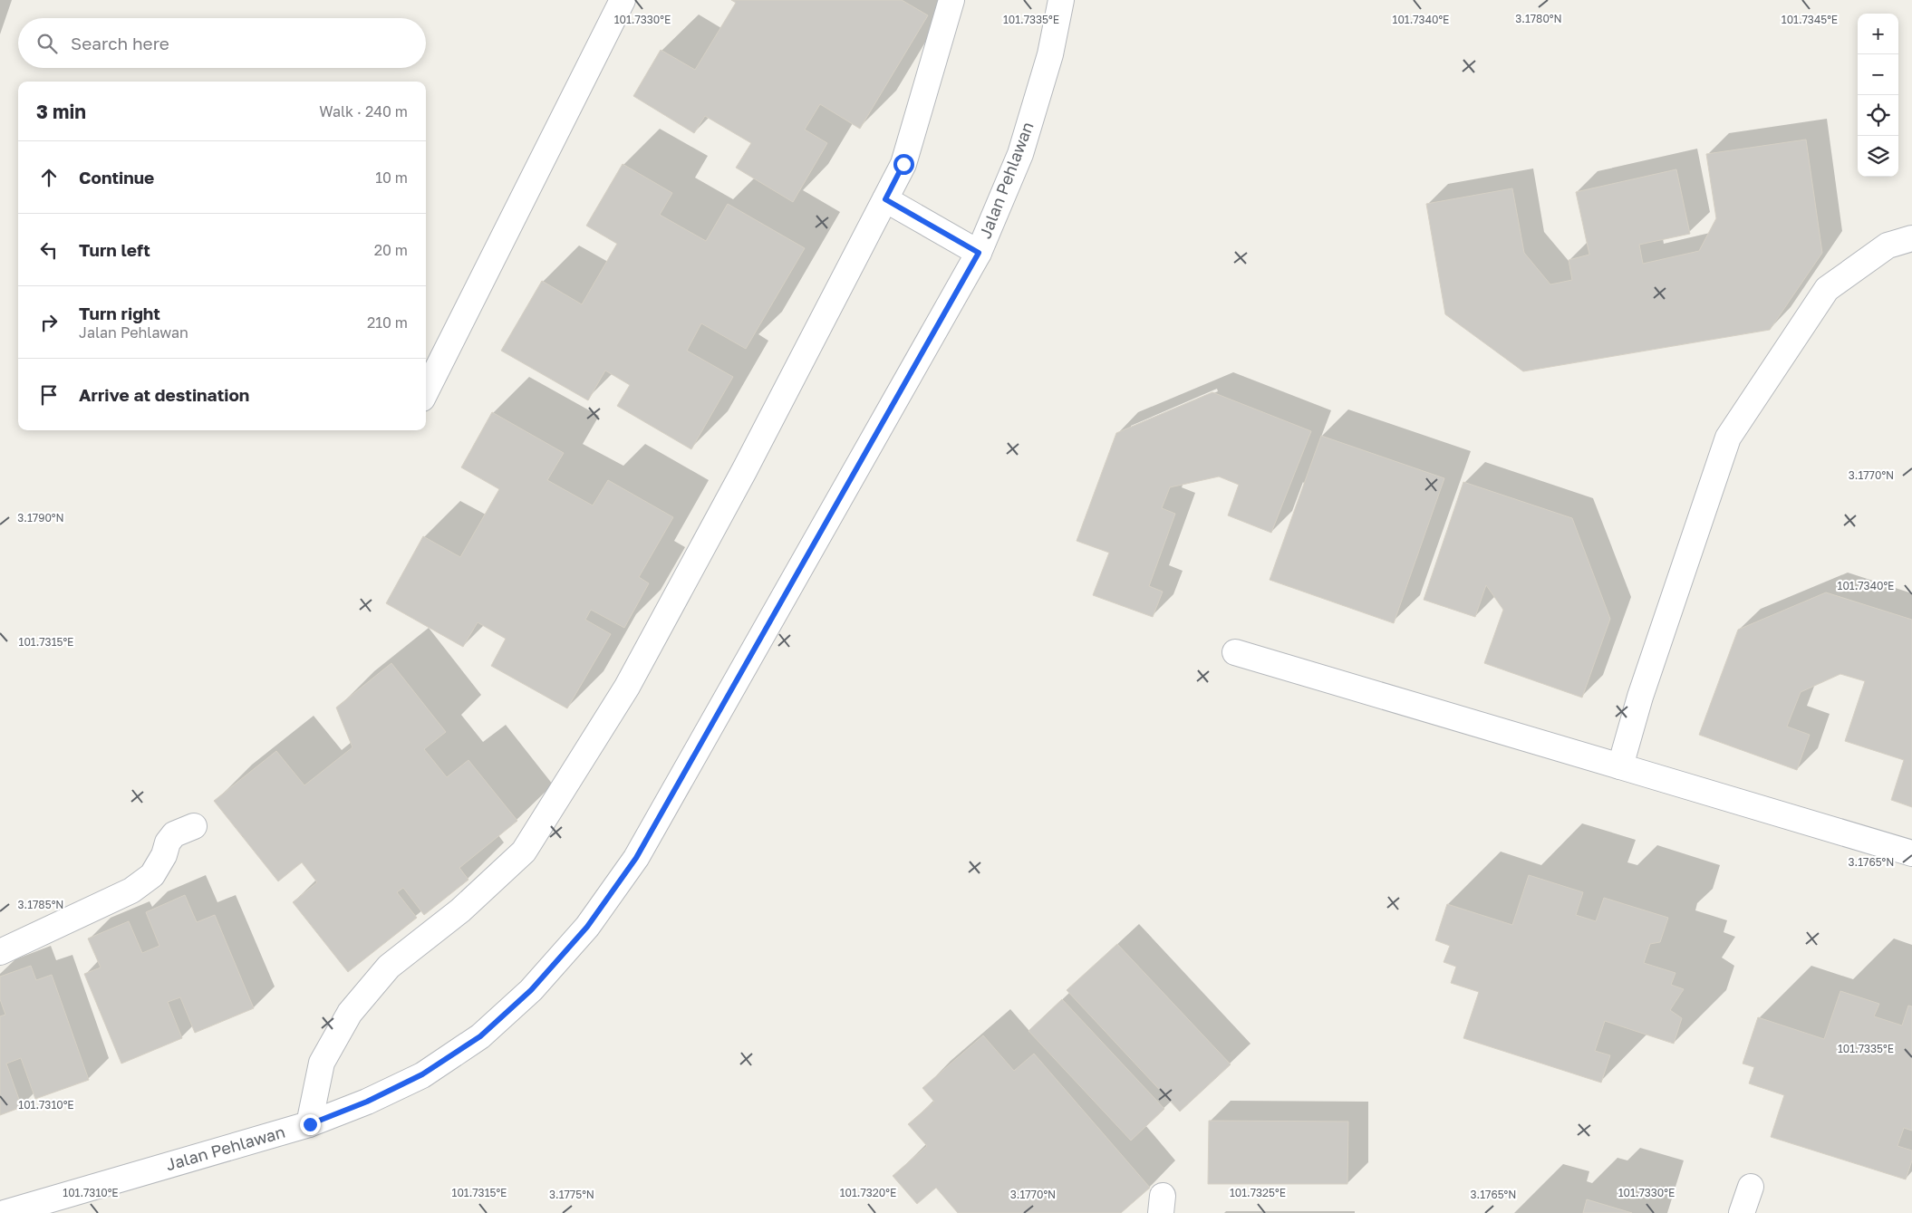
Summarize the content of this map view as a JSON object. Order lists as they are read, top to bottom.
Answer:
{
  "streets": {
    "street": ["Jalan Pehlawan"]
  },
  "page": {
    "map_buttons": ["+", "−"],
    "search": "Search here",
    "heading": ["3 min", "Walk · 240 m"],
    "list": [
      ["Continue", "10 m"],
      ["Turn left", "20 m"],
      ["Turn right", "Jalan Pehlawan", "210 m"],
      "Arrive at destination"
    ]
  },
  "coordinates": [
    "3.1780°N",
    "101.7345°E",
    "101.7330°E",
    "101.7335°E",
    "101.7340°E",
    "3.1770°N",
    "3.1790°N",
    "101.7315°E",
    "3.1765°N",
    "3.1785°N",
    "101.7310°E",
    "101.7320°E",
    "101.7325°E",
    "3.1775°N"
  ]
}
